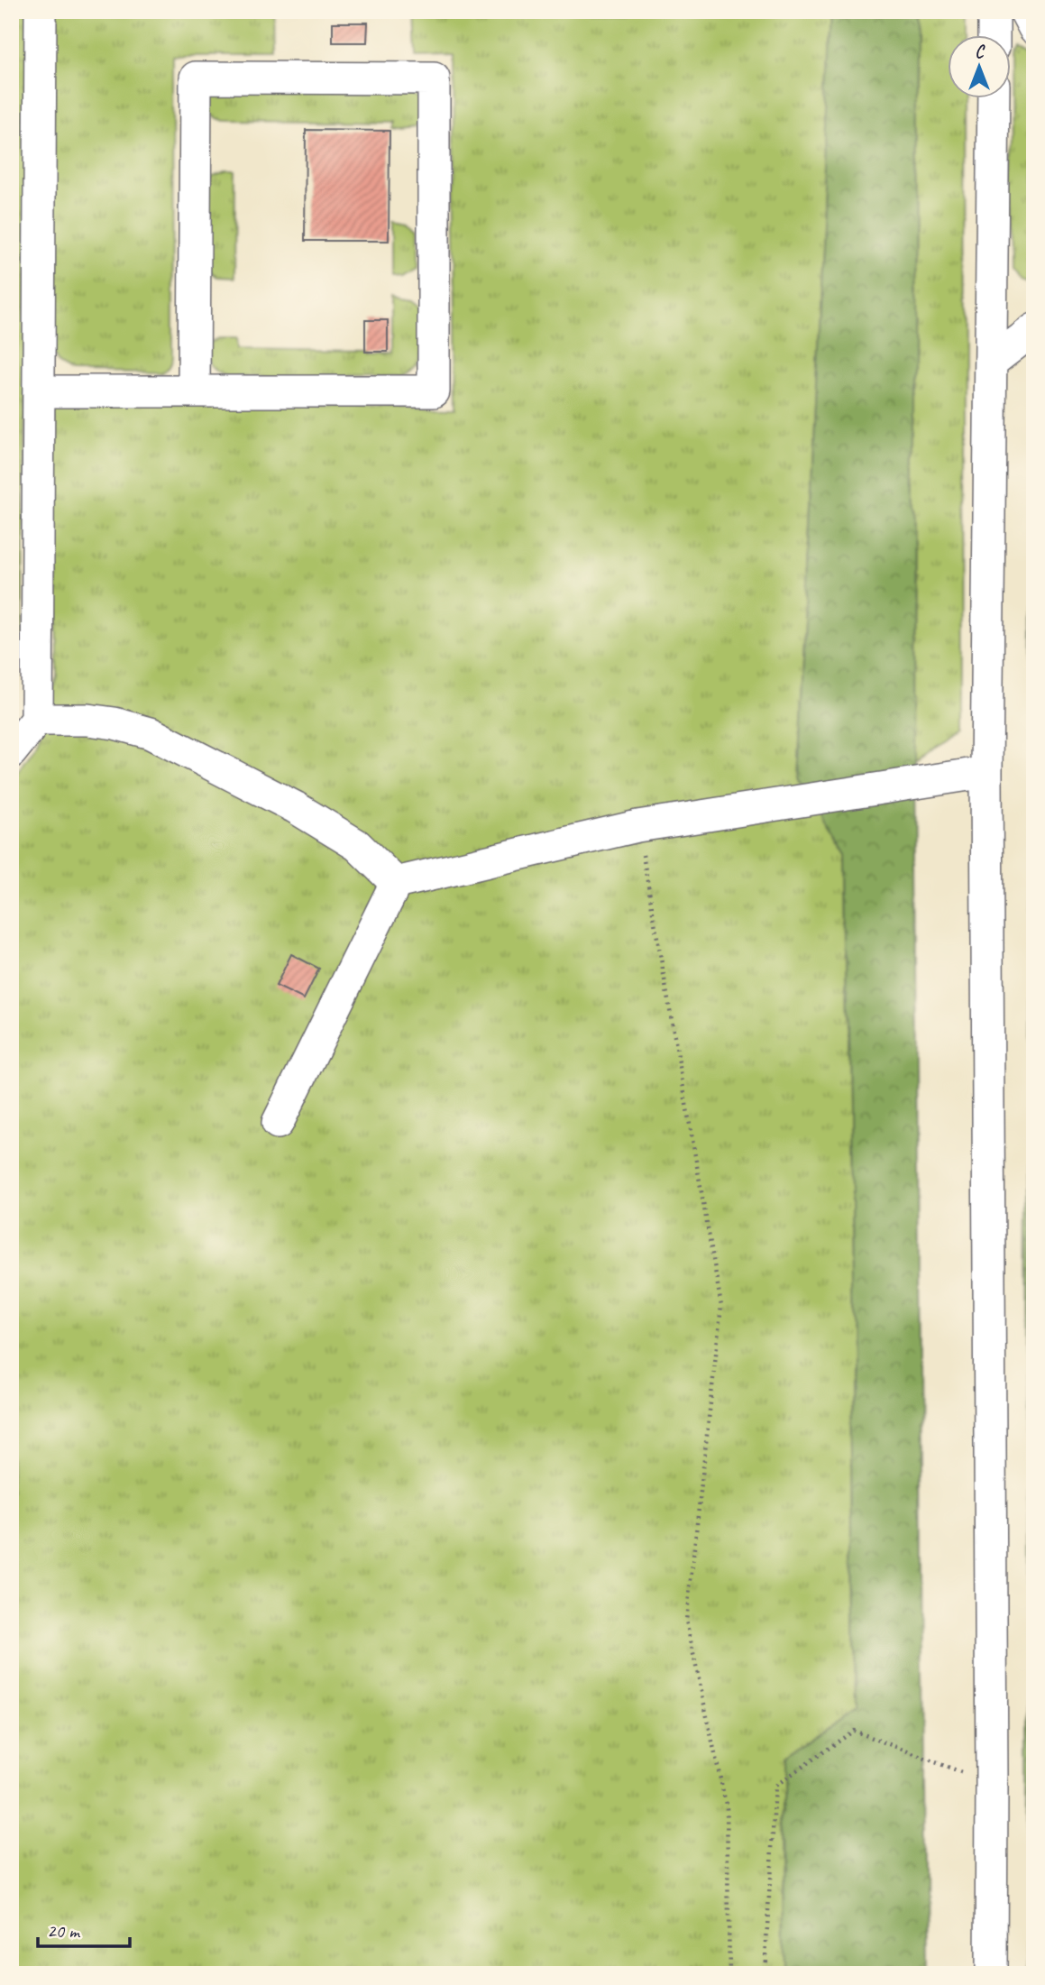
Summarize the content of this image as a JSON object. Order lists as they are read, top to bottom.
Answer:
{
  "scale_bar": "20 m",
  "north": "top"
}
